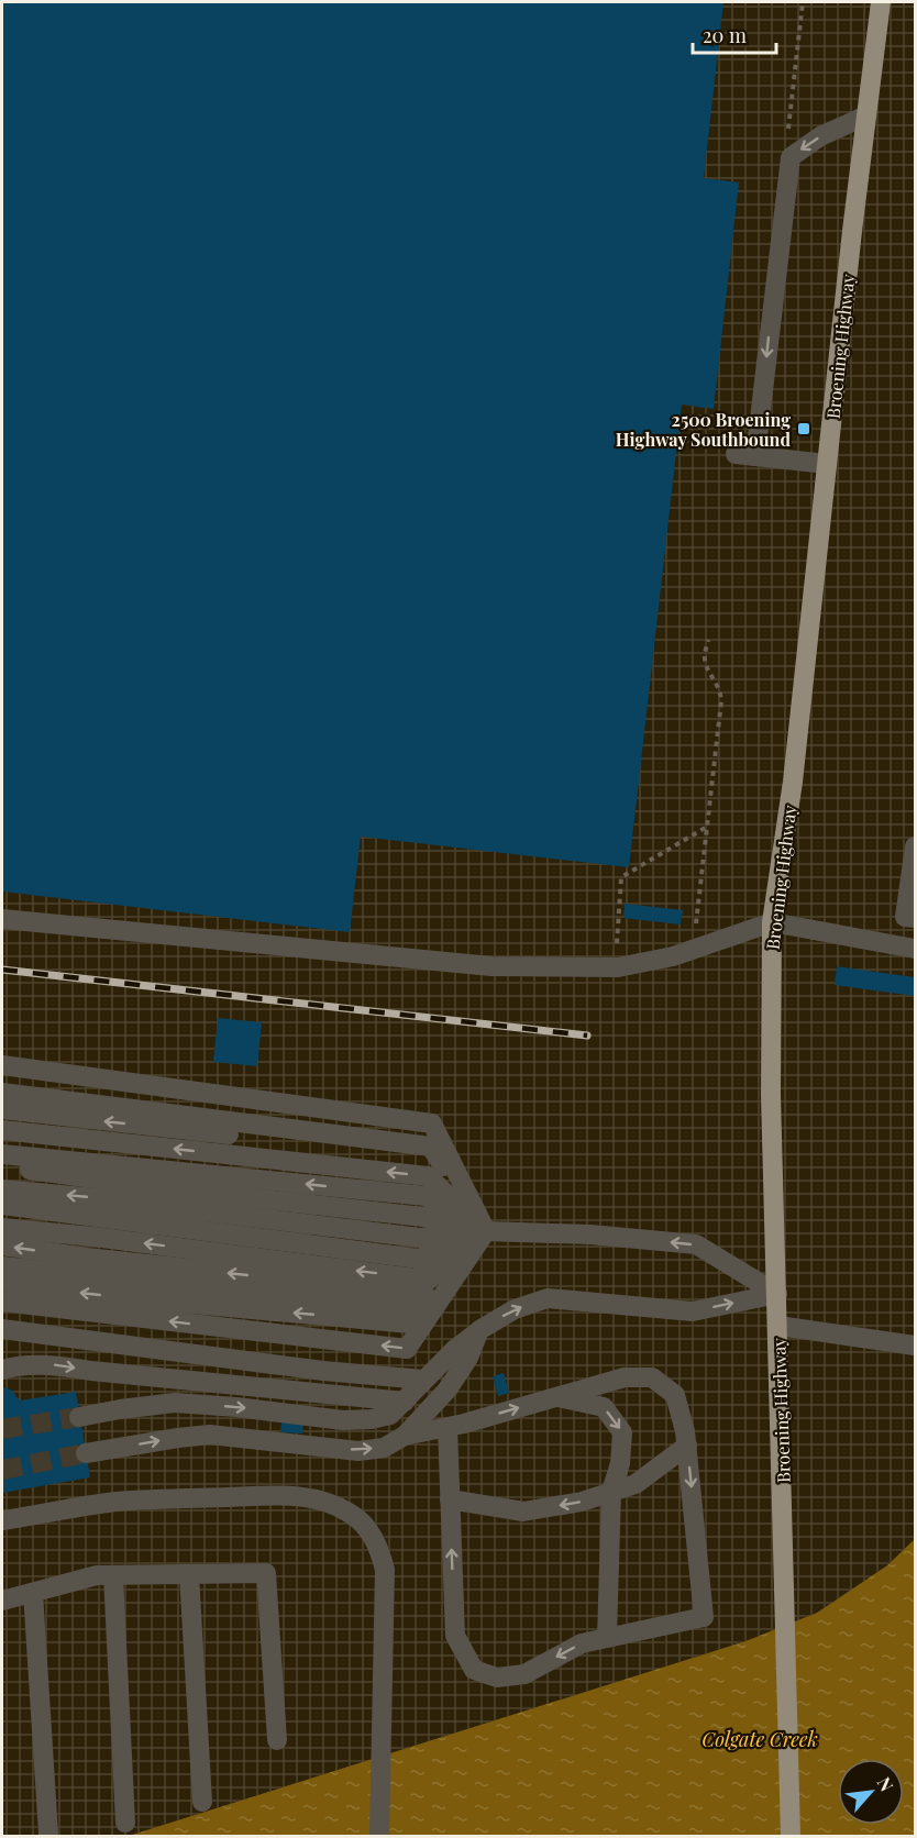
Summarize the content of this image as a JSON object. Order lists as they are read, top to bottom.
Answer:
{
  "streets": {
    "main road": ["Broening Highway"]
  },
  "water": ["Colgate Creek"],
  "places": {
    "transit": ["2500 Broening Highway Southbound"]
  },
  "scale_bar": "20 m",
  "north": "top right"
}
